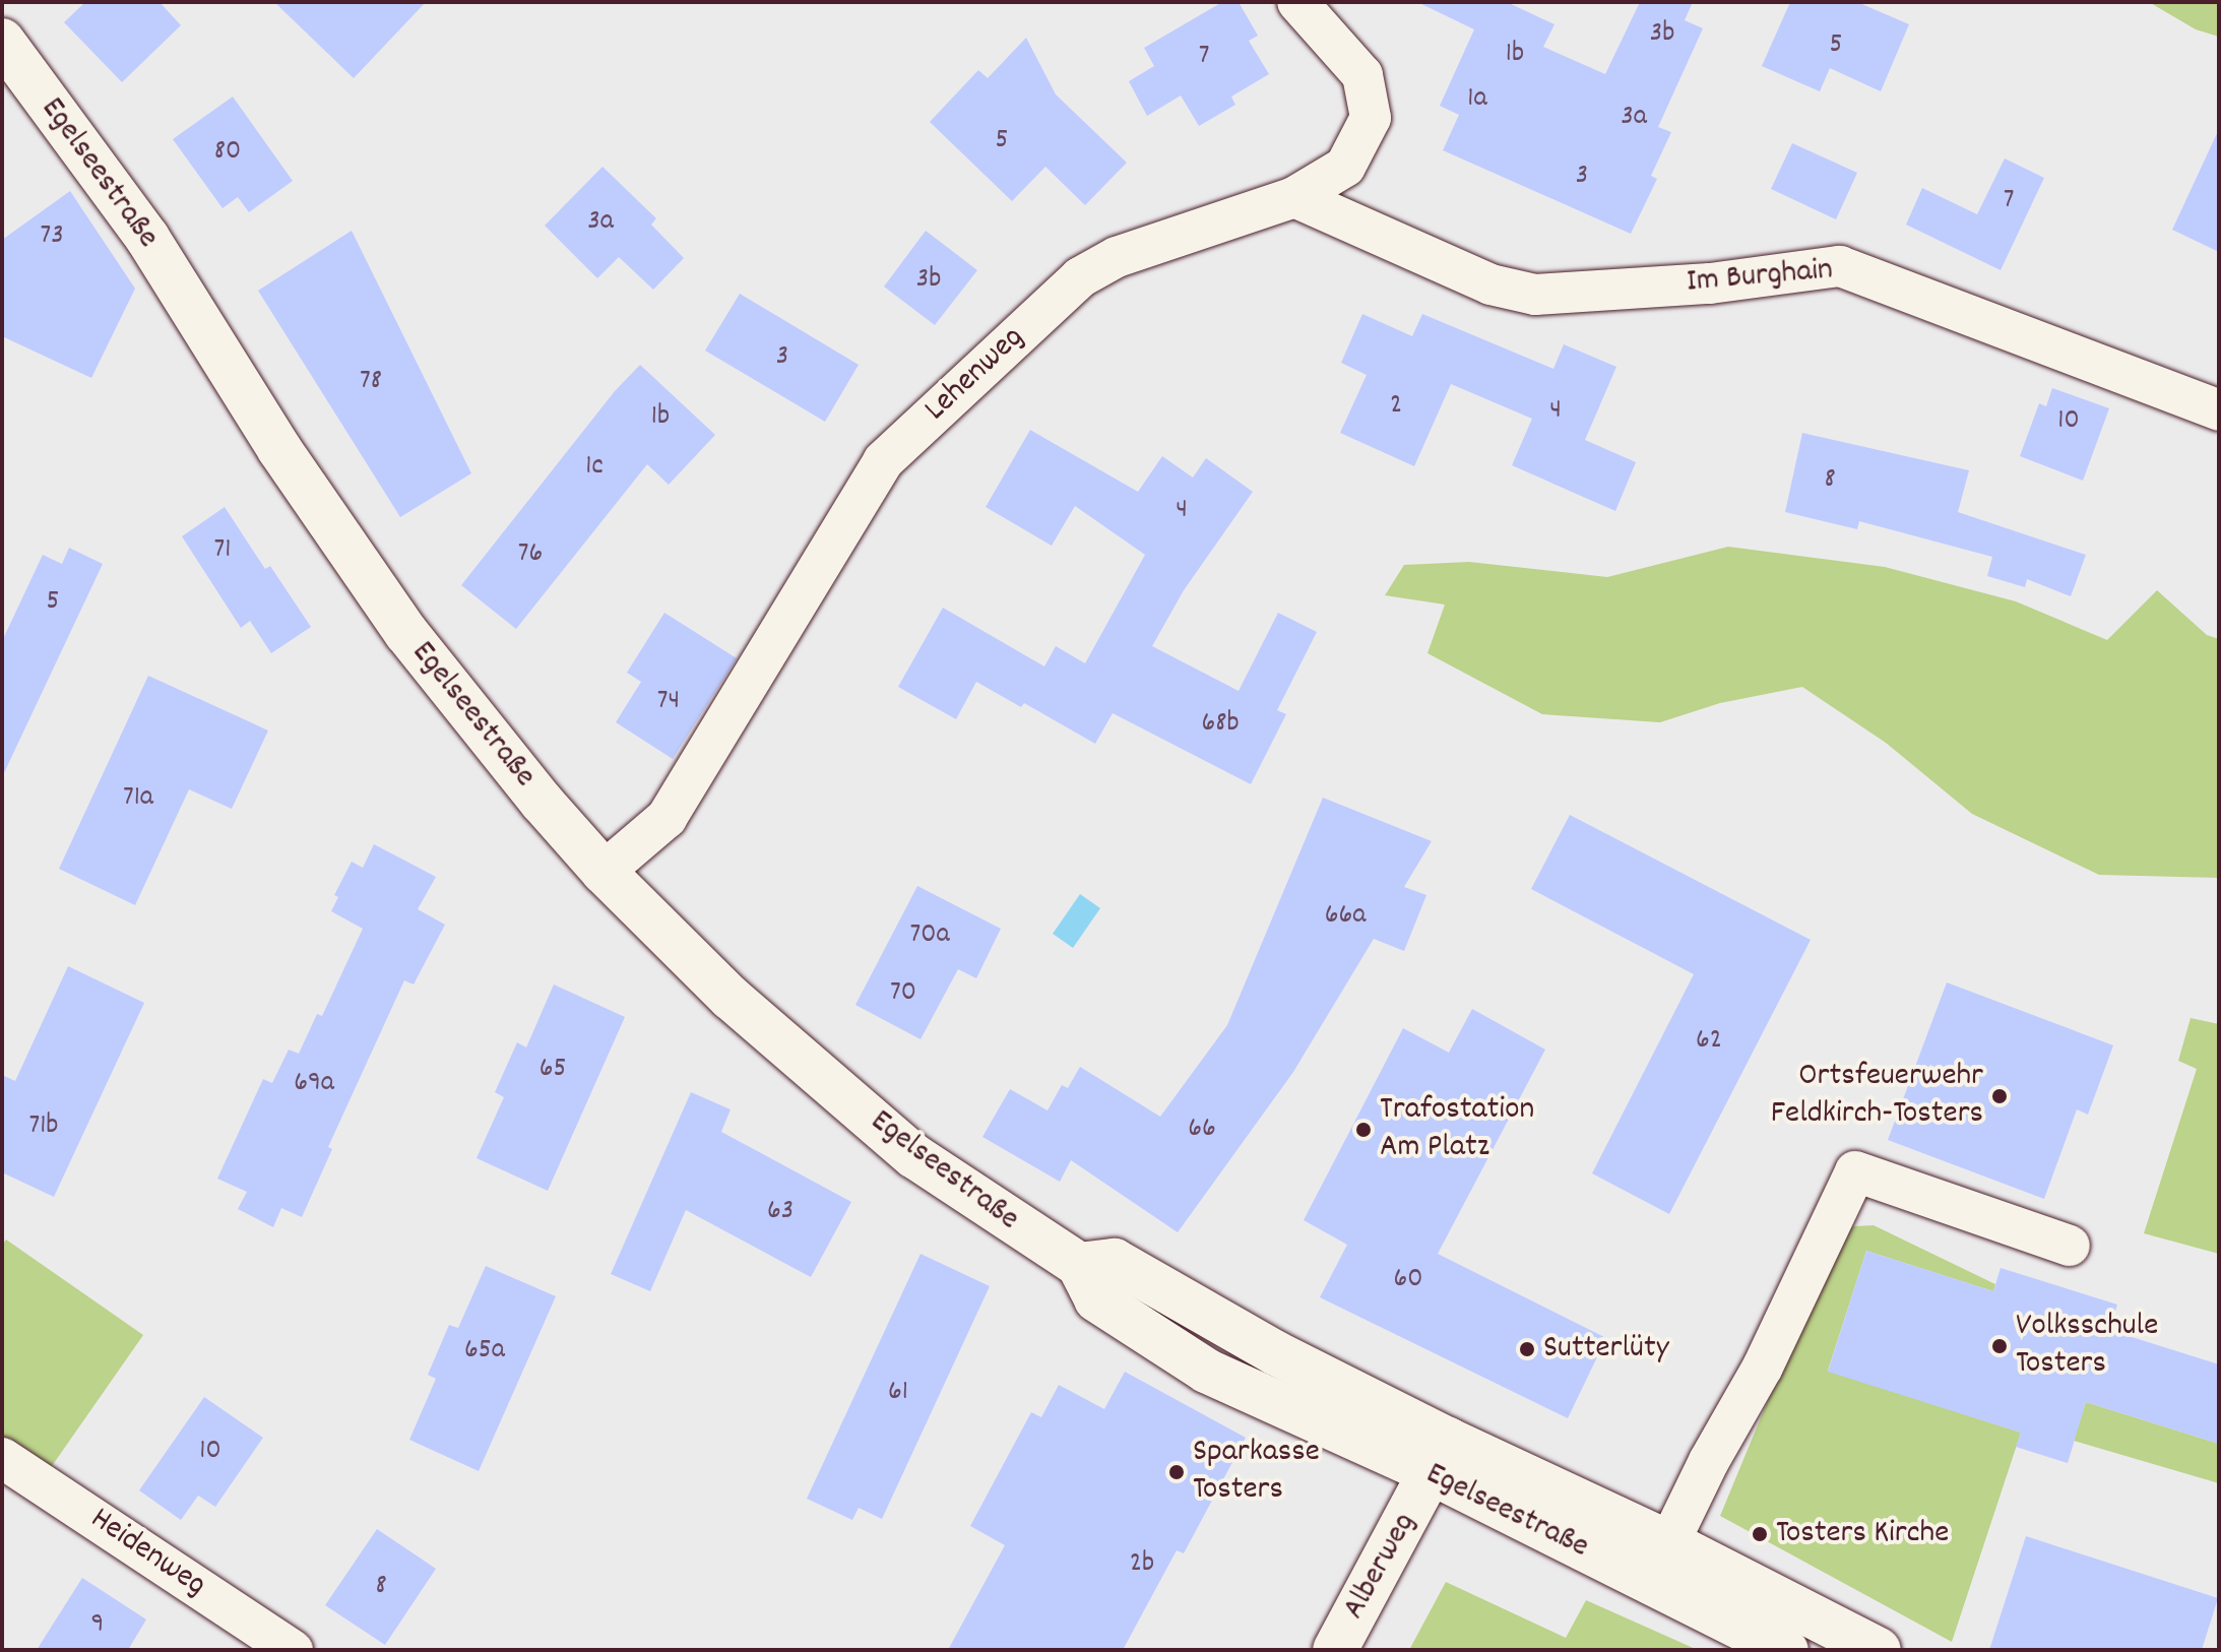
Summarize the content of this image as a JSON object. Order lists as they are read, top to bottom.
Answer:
{
  "streets": {
    "main road": ["Egelseestraße", "Alberweg"],
    "street": ["Im Burghain", "Lehenweg", "Heidenweg"]
  },
  "crossings": [
    ["Egelseestraße", "Lehenweg"],
    ["Egelseestraße", "Alberweg"],
    ["Im Burghain", "Lehenweg"]
  ],
  "places": [
    "Ortsfeuerwehr Feldkirch-Tosters",
    "Trafostation Am Platz",
    "Volksschule Tosters",
    "Sutterlüty",
    "Sparkasse Tosters",
    "Tosters Kirche"
  ],
  "house_numbers": [
    "3b",
    "5",
    "1b",
    "7",
    "1a",
    "3a",
    "5",
    "80",
    "3",
    "7",
    "3a",
    "73",
    "3b",
    "3",
    "78",
    "2",
    "4",
    "1b",
    "10",
    "1c",
    "8",
    "4",
    "71",
    "76",
    "5",
    "74",
    "68b",
    "71a",
    "66a",
    "70a",
    "70",
    "62",
    "65",
    "69a",
    "71b",
    "66",
    "63",
    "60",
    "65a",
    "61",
    "10",
    "2b",
    "8",
    "9"
  ]
}
